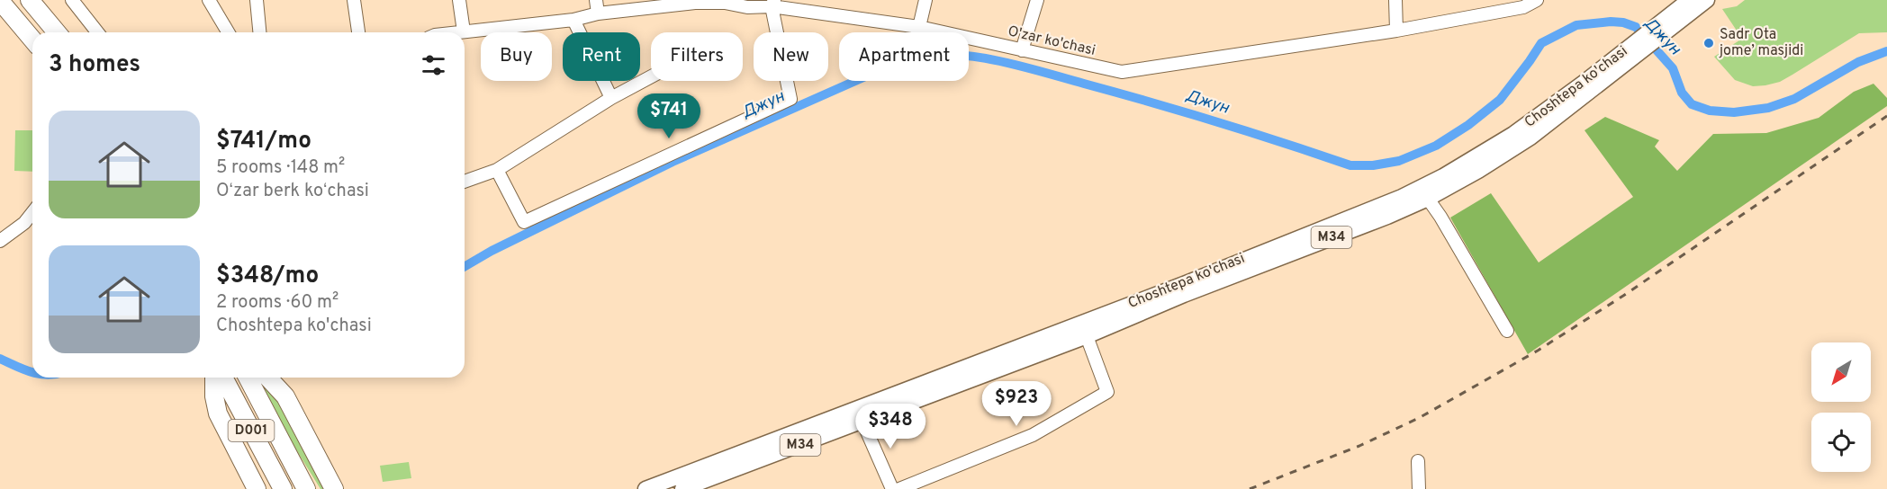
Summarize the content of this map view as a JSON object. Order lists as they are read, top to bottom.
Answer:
{
  "streets": {
    "highway": ["D001"],
    "main road": ["Choshtepa ko'chasi", "M34"],
    "street": ["O'zar ko'chasi"]
  },
  "water": ["Джун"],
  "places": ["Sadr Ota jome’ masjidi"],
  "north": "bottom left",
  "page": {
    "chip": [
      "Buy",
      "Rent",
      "Filters",
      "New",
      "Apartment"
    ],
    "heading": "3 homes",
    "price": ["$741", "$923", "$348"],
    "list": [
      {
        "name": "$741/mo",
        "note": "5 rooms · 148 m² · Oʻzar berk koʻchasi"
      },
      {
        "name": "$348/mo",
        "note": "2 rooms · 60 m² · Choshtepa ko'chasi"
      }
    ]
  }
}
